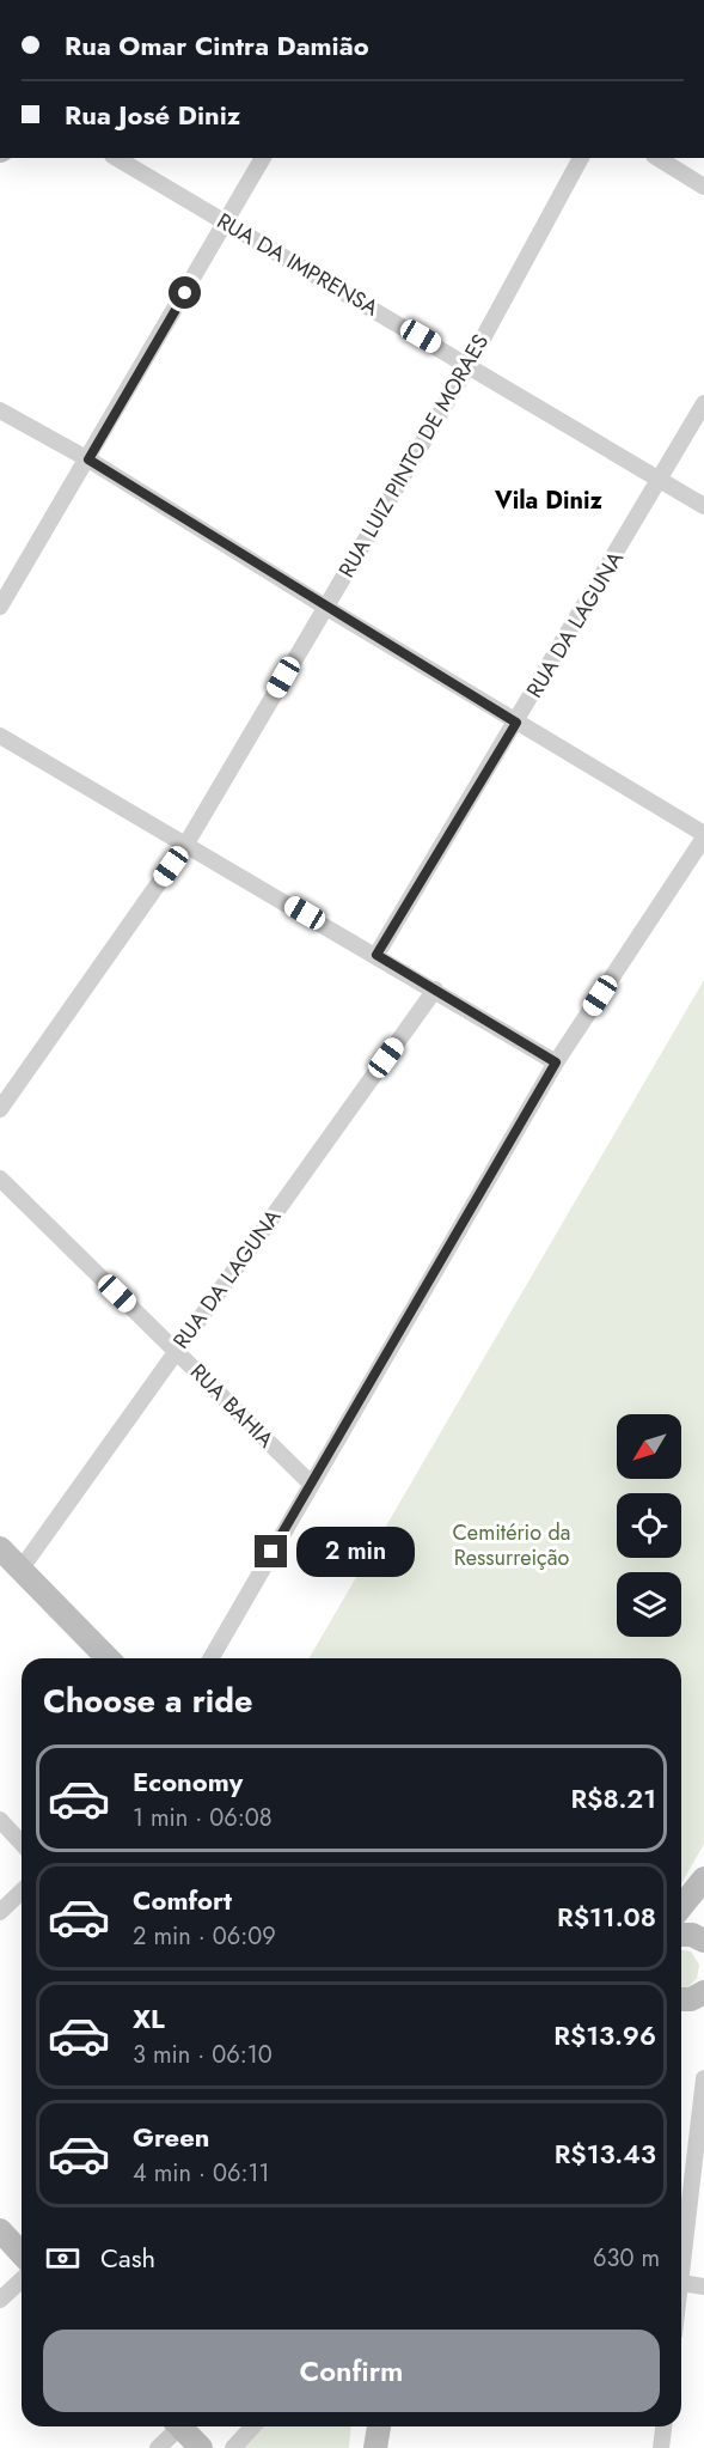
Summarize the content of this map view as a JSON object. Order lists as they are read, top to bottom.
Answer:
{
  "streets": {
    "street": [
      "RUA DA IMPRENSA",
      "RUA LUIZ PINTO DE MORAES",
      "RUA DA LAGUNA",
      "RUA BAHIA"
    ]
  },
  "crossings": [
    ["RUA DA IMPRENSA", "RUA LUIZ PINTO DE MORAES"],
    ["RUA DA IMPRENSA", "RUA DA LAGUNA"],
    ["RUA DA LAGUNA", "RUA BAHIA"]
  ],
  "districts": ["Vila Diniz"],
  "parks": ["Cemitério da Ressurreição"],
  "north": "bottom left",
  "page": {
    "banner": ["Rua Omar Cintra Damião", "Rua José Diniz"],
    "bubble": "2 min",
    "heading": "Choose a ride",
    "list": [
      {
        "name": "Economy",
        "note": "1 min · 06:08",
        "value": "R$8.21"
      },
      {
        "name": "Comfort",
        "note": "2 min · 06:09",
        "value": "R$11.08"
      },
      {
        "name": "XL",
        "note": "3 min · 06:10",
        "value": "R$13.96"
      },
      {
        "name": "Green",
        "note": "4 min · 06:11",
        "value": "R$13.43"
      }
    ],
    "pay": ["Cash", "630 m"],
    "buttons": "Confirm"
  }
}
